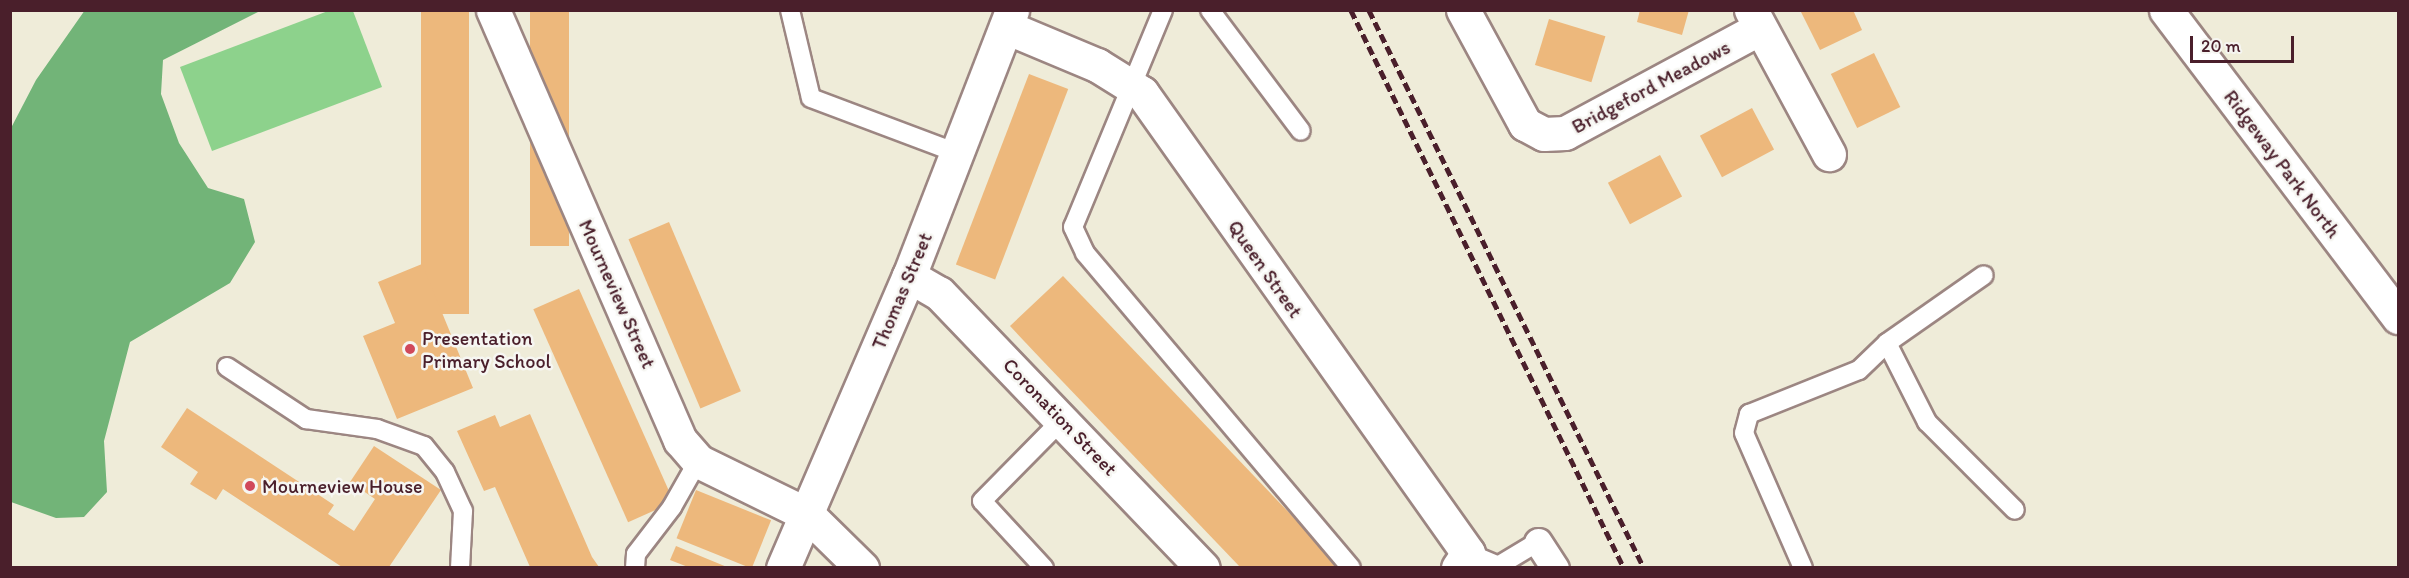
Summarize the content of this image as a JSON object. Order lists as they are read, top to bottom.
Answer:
{
  "streets": {
    "street": [
      "Bridgeford Meadows",
      "Ridgeway Park North",
      "Queen Street",
      "Thomas Street",
      "Mourneview Street",
      "Coronation Street"
    ]
  },
  "crossings": [
    ["Thomas Street", "Mourneview Street"],
    ["Thomas Street", "Coronation Street"]
  ],
  "places": ["Presentation Primary School", "Mourneview House"],
  "scale_bar": "20 m"
}
